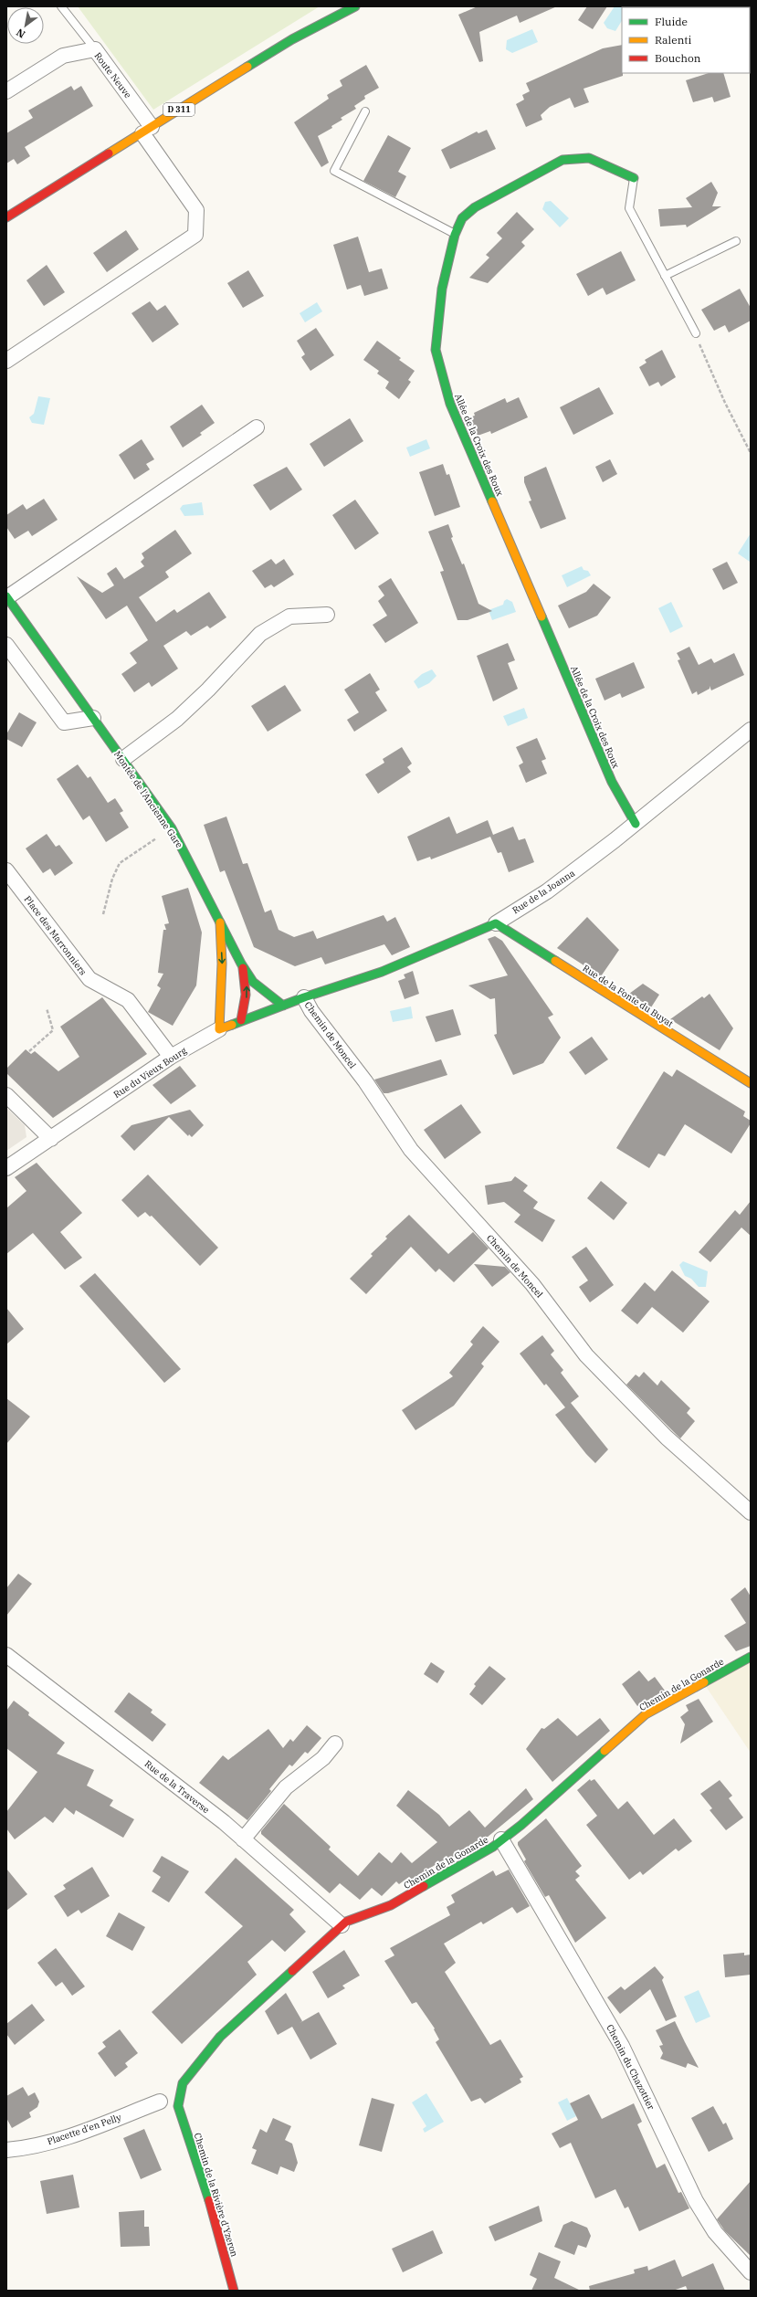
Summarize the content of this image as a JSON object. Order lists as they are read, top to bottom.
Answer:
{
  "streets": {
    "street": [
      "Route Neuve",
      "D 311",
      "Allée de la Croix des Roux",
      "Montée de l'Ancienne Gare",
      "Rue de la Joanna",
      "Place des Marronniers",
      "Rue de la Fonte du Buyat",
      "Chemin de Moncel",
      "Rue du Vieux Bourg",
      "Chemin de la Gonarde",
      "Rue de la Traverse",
      "Chemin du Chazottier",
      "Placette d'en Pelly",
      "Chemin de la Rivière d'Yzeron"
    ]
  },
  "crossings": [
    ["Route Neuve", "D 311"],
    ["Allée de la Croix des Roux", "Rue de la Joanna"],
    ["Montée de l'Ancienne Gare", "Rue du Vieux Bourg"],
    ["Rue de la Joanna", "Rue de la Fonte du Buyat"],
    ["Rue de la Joanna", "Chemin de Moncel"],
    ["Rue de la Joanna", "Rue du Vieux Bourg"],
    ["Place des Marronniers", "Rue du Vieux Bourg"],
    ["Chemin de Moncel", "Rue du Vieux Bourg"],
    ["Chemin de la Gonarde", "Rue de la Traverse"],
    ["Chemin de la Gonarde", "Chemin du Chazottier"],
    ["Chemin de la Gonarde", "Chemin de la Rivière d'Yzeron"]
  ],
  "legend": ["Fluide", "Ralenti", "Bouchon"],
  "north": "bottom left"
}
